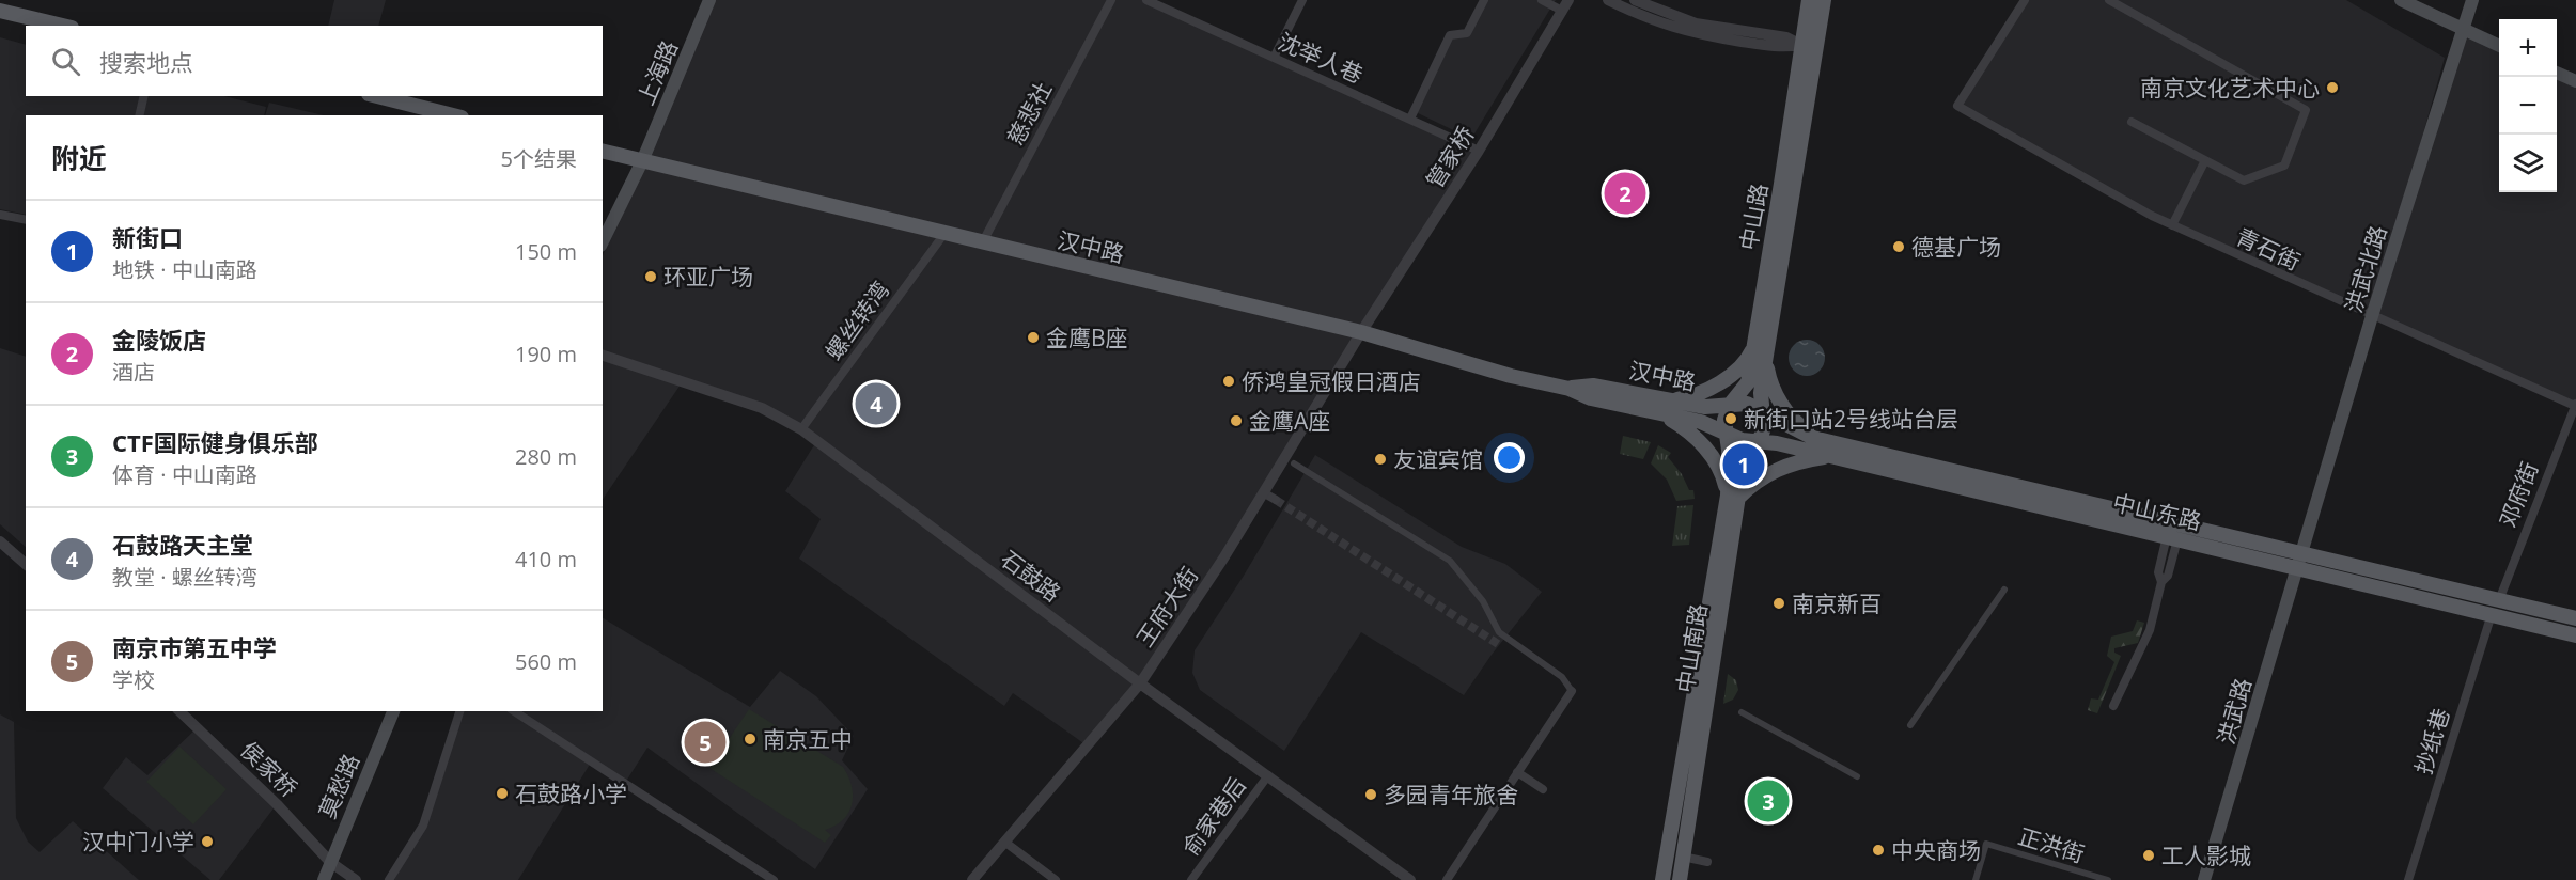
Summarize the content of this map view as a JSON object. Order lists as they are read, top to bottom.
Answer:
{
  "streets": {
    "main road": [
      "上海路",
      "中山路",
      "汉中路",
      "洪武北路",
      "中山东路",
      "中山南路",
      "洪武路",
      "莫愁路"
    ],
    "street": [
      "沈举人巷",
      "慈悲社",
      "管家桥",
      "青石街",
      "螺丝转湾",
      "邓府街",
      "石鼓路",
      "王府大街",
      "抄纸巷",
      "侯家桥",
      "俞家巷后",
      "正洪街"
    ]
  },
  "crossings": [
    ["沈举人巷", "管家桥"],
    ["上海路", "汉中路"],
    ["慈悲社", "汉中路"],
    ["管家桥", "汉中路"],
    ["管家桥", "王府大街"],
    ["中山路", "汉中路"],
    ["中山路", "中山东路"],
    ["中山路", "中山南路"],
    ["汉中路", "螺丝转湾"],
    ["汉中路", "中山东路"],
    ["汉中路", "王府大街"],
    ["汉中路", "中山南路"],
    ["青石街", "洪武北路"],
    ["青石街", "邓府街"],
    ["洪武北路", "中山东路"],
    ["洪武北路", "洪武路"],
    ["螺丝转湾", "石鼓路"],
    ["邓府街", "中山东路"],
    ["中山东路", "中山南路"],
    ["中山东路", "洪武路"],
    ["中山东路", "抄纸巷"],
    ["石鼓路", "王府大街"],
    ["石鼓路", "俞家巷后"],
    ["侯家桥", "莫愁路"]
  ],
  "places": [
    "南京文化艺术中心",
    "德基广场",
    "环亚广场",
    "金鹰B座",
    "侨鸿皇冠假日酒店",
    "新街口站2号线站台层",
    "金鹰A座",
    "友谊宾馆",
    "南京新百",
    "南京五中",
    "石鼓路小学",
    "多园青年旅舍",
    "汉中门小学",
    "中央商场",
    "工人影城"
  ],
  "page": {
    "map_buttons": ["+", "−"],
    "search": "搜索地点",
    "heading": ["附近", "5个结果"],
    "pins": [
      "2",
      "4",
      "1",
      "5",
      "3"
    ],
    "list": [
      {
        "mark": "1",
        "name": "新街口",
        "note": "地铁 · 中山南路",
        "value": "150 m"
      },
      {
        "mark": "2",
        "name": "金陵饭店",
        "note": "酒店",
        "value": "190 m"
      },
      {
        "mark": "3",
        "name": "CTF国际健身俱乐部",
        "note": "体育 · 中山南路",
        "value": "280 m"
      },
      {
        "mark": "4",
        "name": "石鼓路天主堂",
        "note": "教堂 · 螺丝转湾",
        "value": "410 m"
      },
      {
        "mark": "5",
        "name": "南京市第五中学",
        "note": "学校",
        "value": "560 m"
      }
    ]
  }
}
